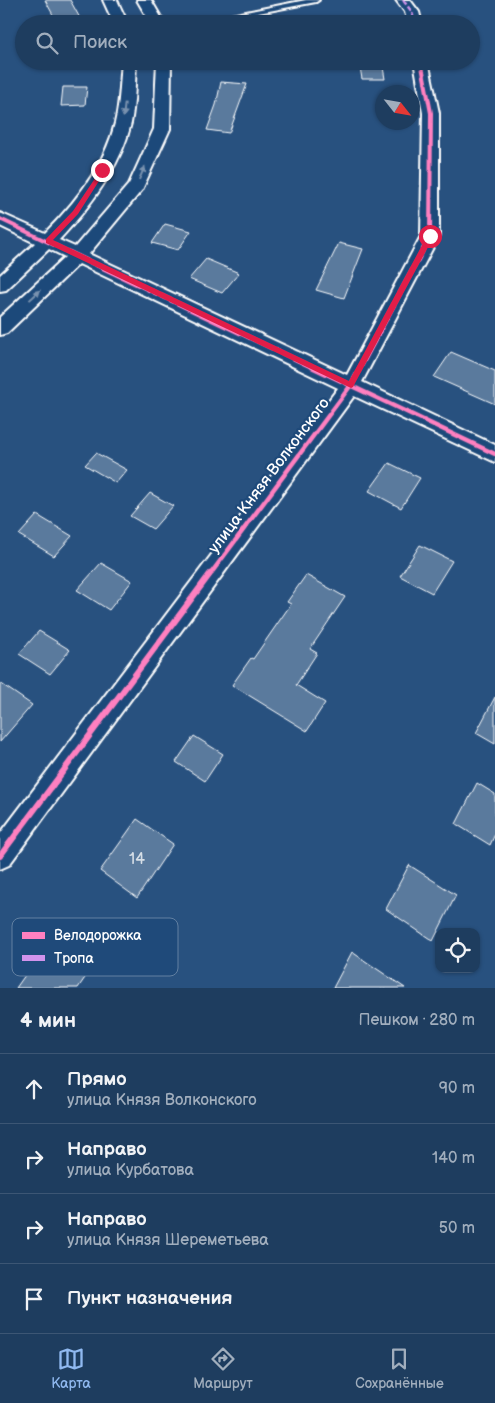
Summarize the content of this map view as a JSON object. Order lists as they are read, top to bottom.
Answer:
{
  "streets": {
    "street": ["улица Князя Волконского"]
  },
  "house_numbers": ["14"],
  "legend": ["Велодорожка", "Тропа"],
  "north": "bottom right",
  "page": {
    "search": "Поиск",
    "heading": ["4 мин", "Пешком · 280 m"],
    "list": [
      ["Прямо", "улица Князя Волконского", "90 m"],
      ["Направо", "улица Курбатова", "140 m"],
      ["Направо", "улица Князя Шереметьева", "50 m"],
      "Пункт назначения"
    ],
    "nav": ["Карта", "Маршрут", "Сохранённые"]
  }
}
